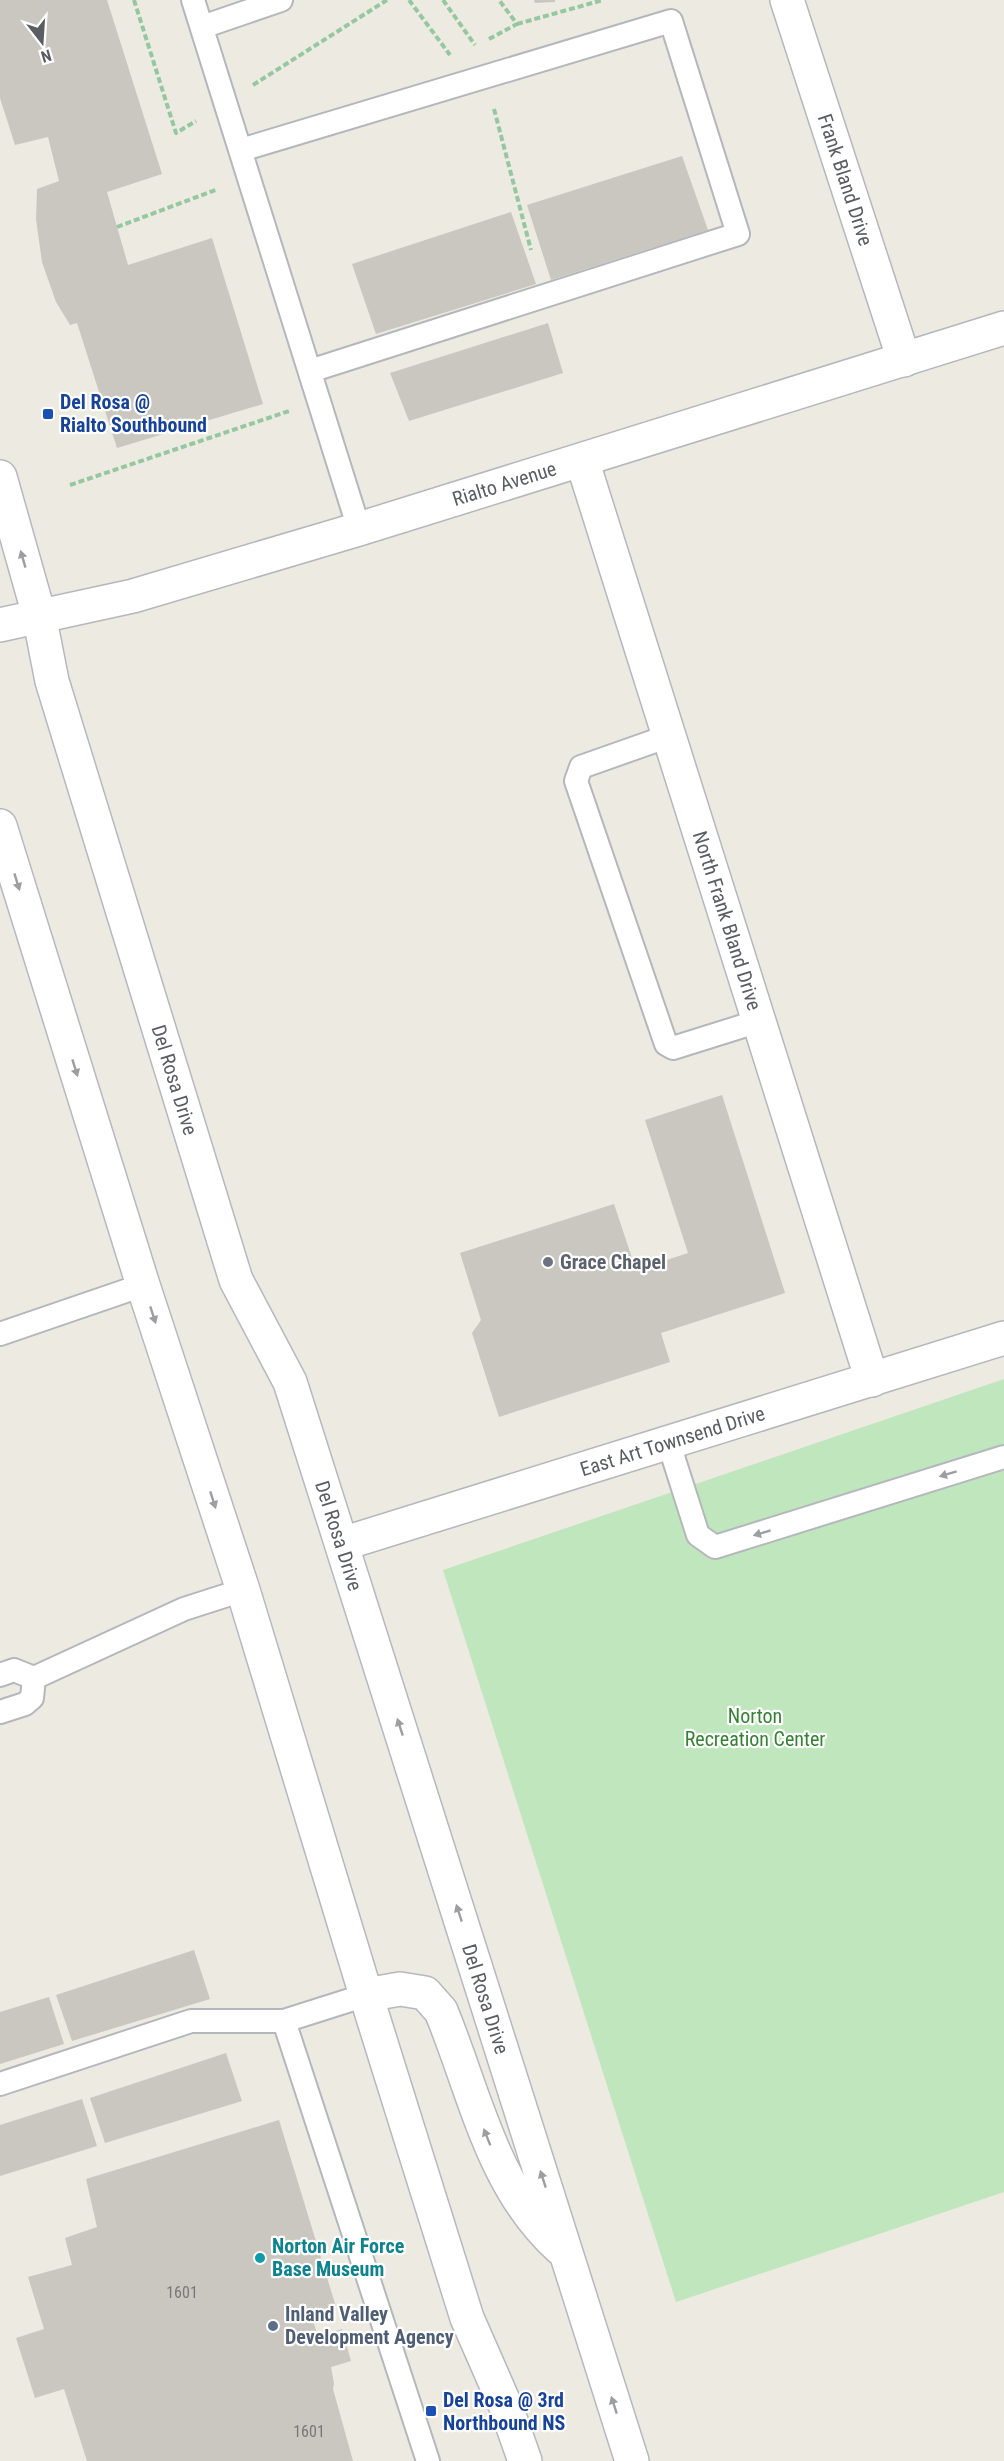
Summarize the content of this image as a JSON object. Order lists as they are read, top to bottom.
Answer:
{
  "streets": {
    "street": [
      "Frank Bland Drive",
      "Rialto Avenue",
      "North Frank Bland Drive",
      "Del Rosa Drive",
      "East Art Townsend Drive"
    ]
  },
  "crossings": [
    ["Frank Bland Drive", "Rialto Avenue"],
    ["Rialto Avenue", "North Frank Bland Drive"],
    ["Rialto Avenue", "Del Rosa Drive"],
    ["North Frank Bland Drive", "East Art Townsend Drive"],
    ["Del Rosa Drive", "East Art Townsend Drive"]
  ],
  "parks": ["Norton Recreation Center"],
  "places": {
    "transit": ["Del Rosa @ Rialto Southbound", "Del Rosa @ 3rd Northbound NS"],
    "other": ["Grace Chapel", "Norton Air Force Base Museum", "Inland Valley Development Agency"]
  },
  "house_numbers": ["1601", "1601"],
  "north": "bottom"
}
